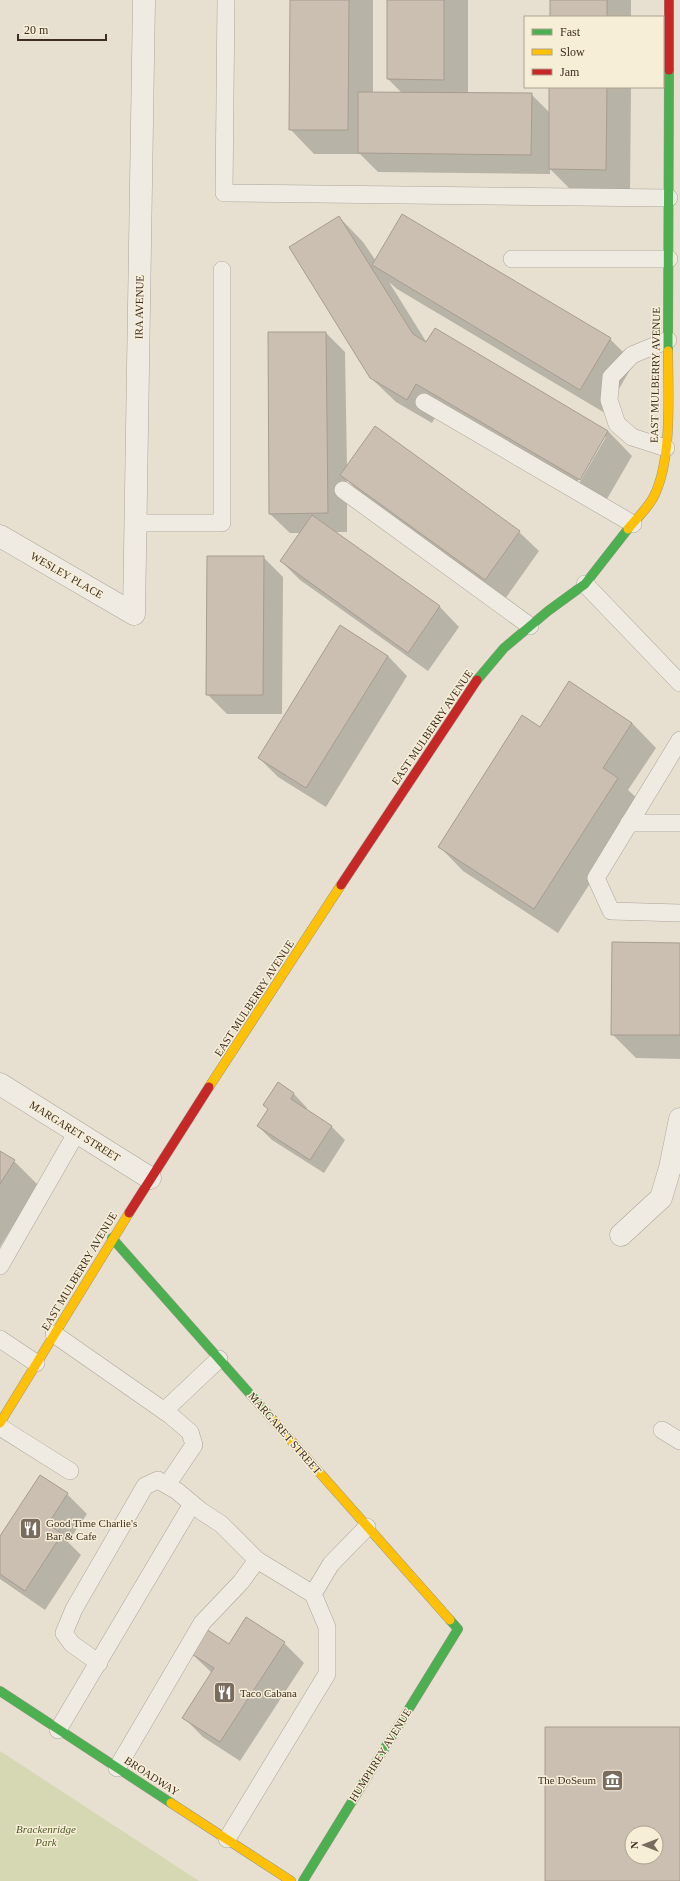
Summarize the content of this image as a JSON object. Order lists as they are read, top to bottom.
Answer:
{
  "streets": {
    "street": [
      "IRA AVENUE",
      "EAST MULBERRY AVENUE",
      "WESLEY PLACE",
      "MARGARET STREET",
      "HUMPHREY AVENUE",
      "BROADWAY"
    ]
  },
  "crossings": [
    ["IRA AVENUE", "WESLEY PLACE"],
    ["EAST MULBERRY AVENUE", "MARGARET STREET"],
    ["MARGARET STREET", "HUMPHREY AVENUE"]
  ],
  "parks": ["Brackenridge Park"],
  "places": {
    "restaurant": ["Good Time Charlie's Bar & Cafe", "Taco Cabana"],
    "museum": ["The DoSeum"]
  },
  "legend": ["Fast", "Slow", "Jam"],
  "scale_bar": "20 m",
  "north": "left"
}
